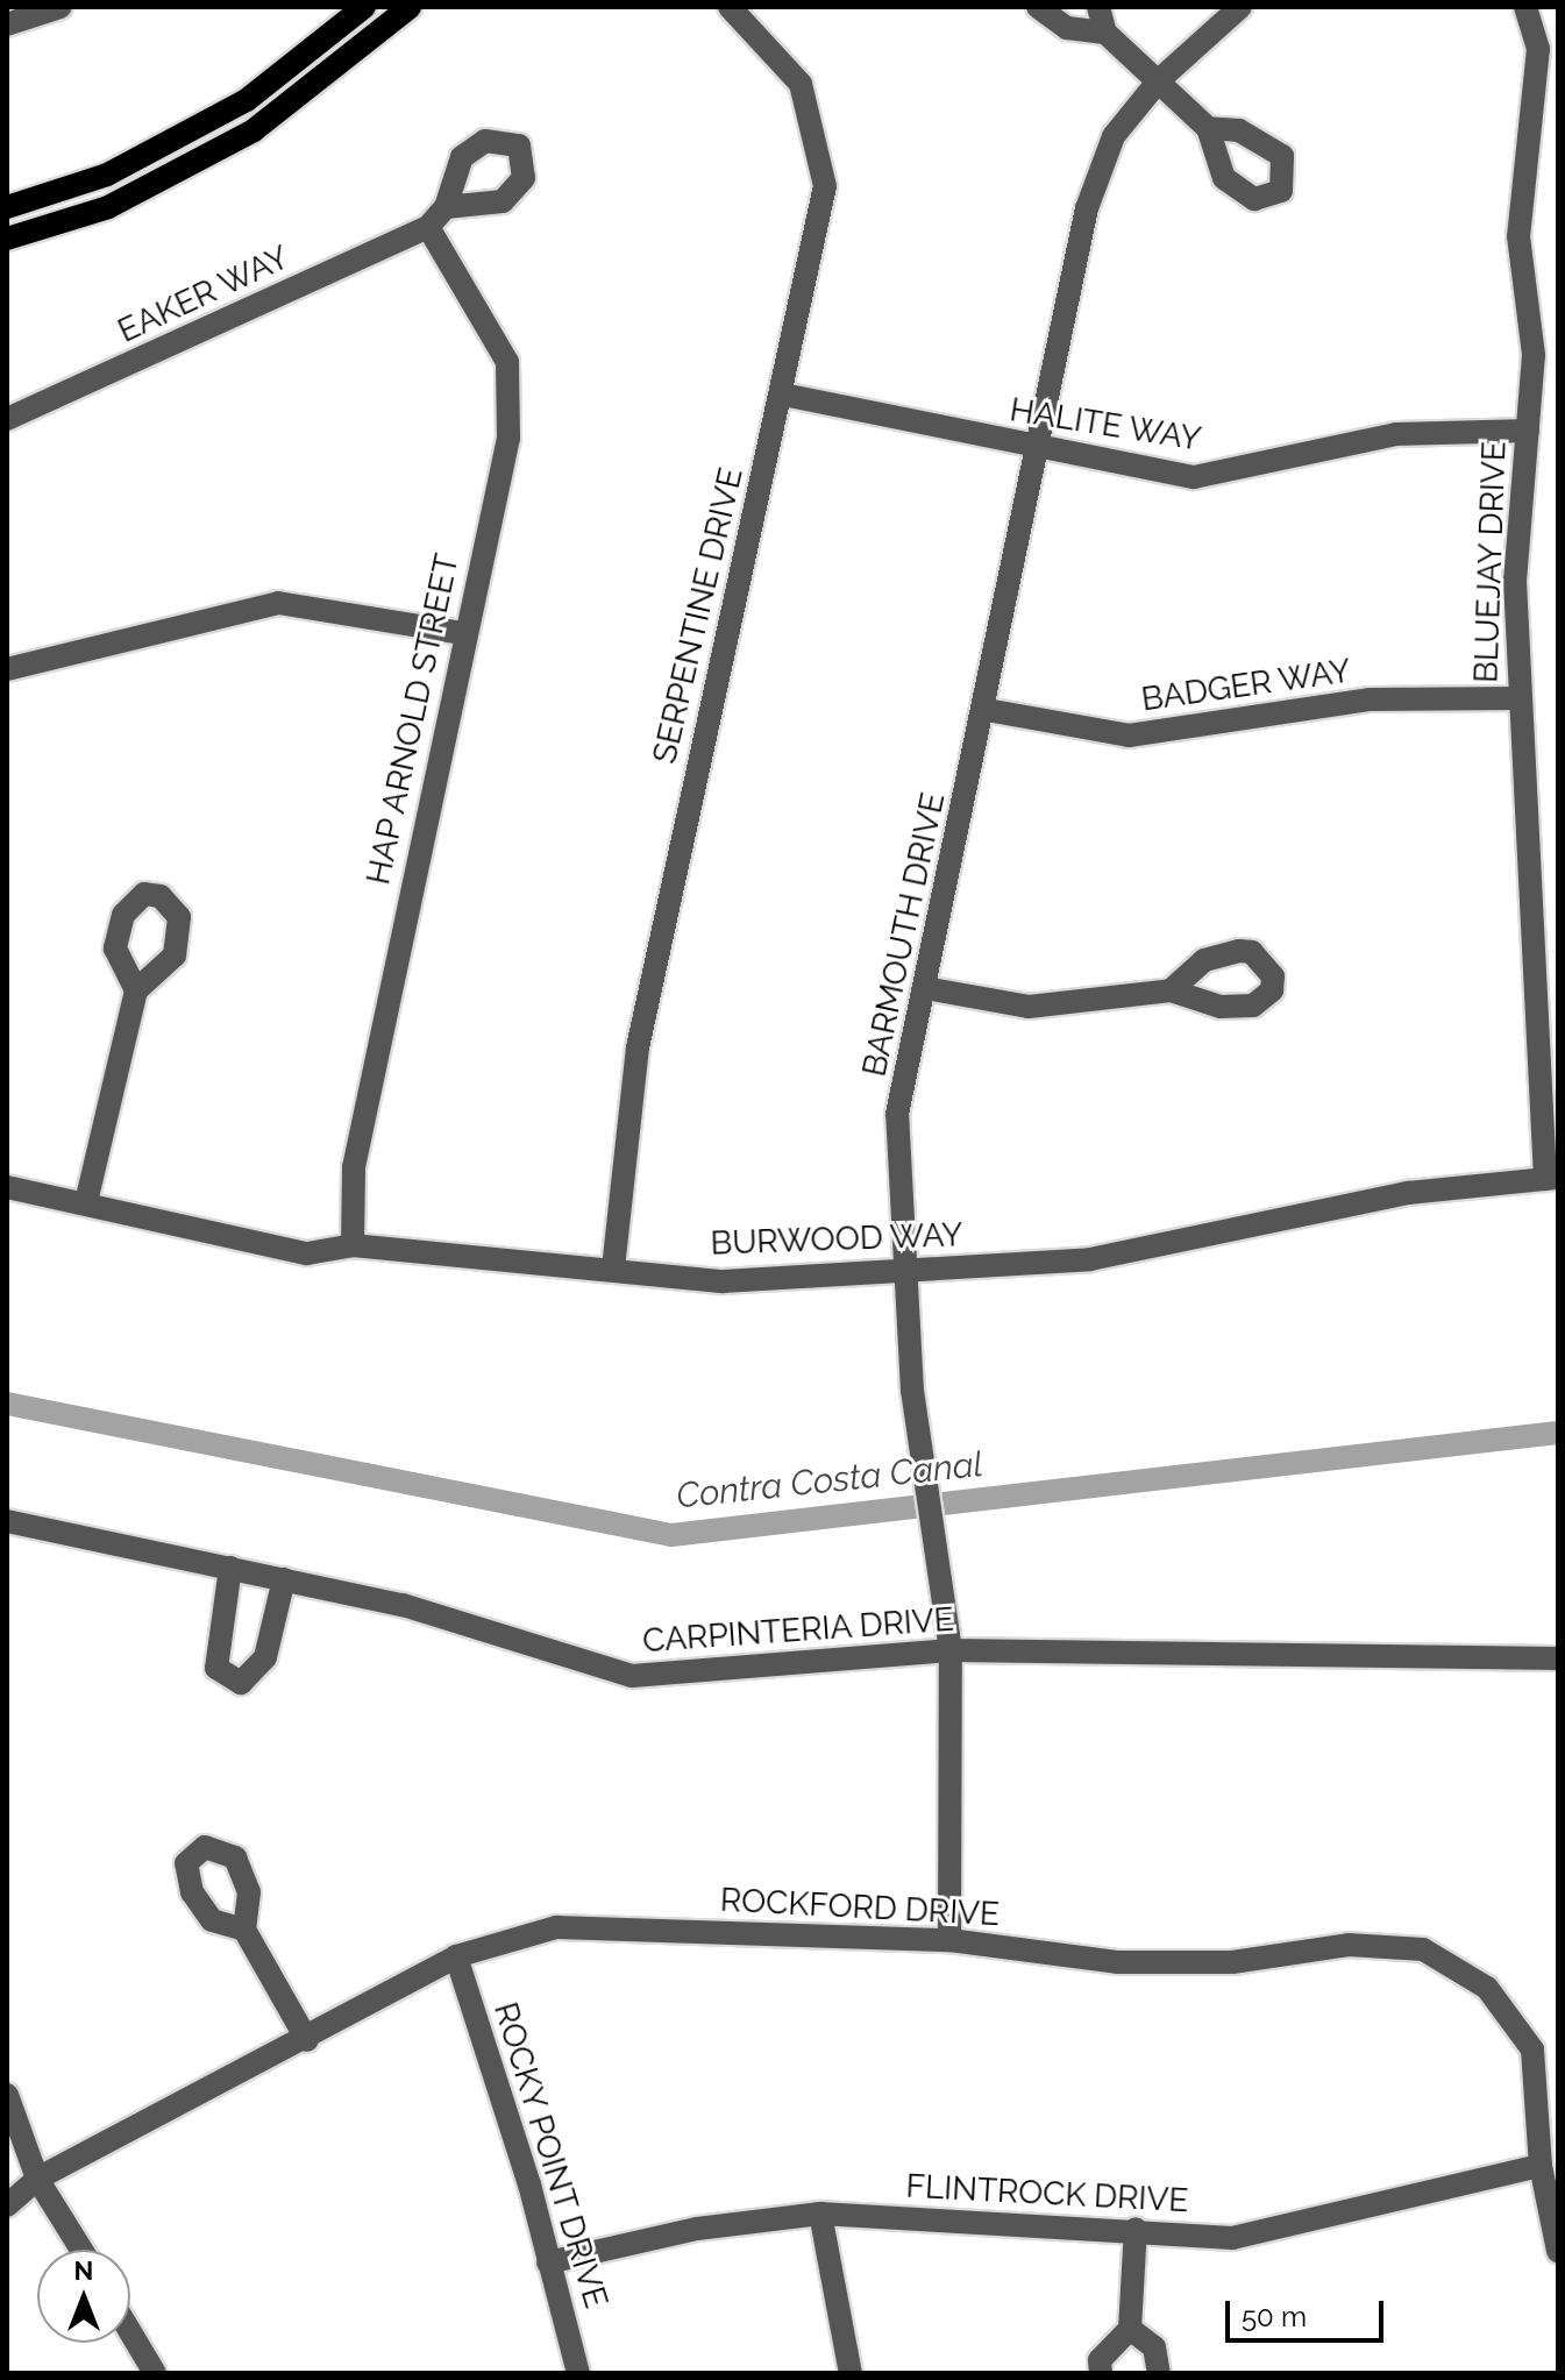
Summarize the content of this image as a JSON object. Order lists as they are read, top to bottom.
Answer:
{
  "streets": {
    "street": [
      "EAKER WAY",
      "HALITE WAY",
      "BLUEJAY DRIVE",
      "SERPENTINE DRIVE",
      "BADGER WAY",
      "HAP ARNOLD STREET",
      "BARMOUTH DRIVE",
      "BURWOOD WAY",
      "CARPINTERIA DRIVE",
      "ROCKFORD DRIVE",
      "ROCKY POINT DRIVE",
      "FLINTROCK DRIVE"
    ]
  },
  "crossings": [
    ["EAKER WAY", "HAP ARNOLD STREET"],
    ["HALITE WAY", "BLUEJAY DRIVE"],
    ["HALITE WAY", "SERPENTINE DRIVE"],
    ["HALITE WAY", "BARMOUTH DRIVE"],
    ["BLUEJAY DRIVE", "BADGER WAY"],
    ["BLUEJAY DRIVE", "BURWOOD WAY"],
    ["SERPENTINE DRIVE", "BURWOOD WAY"],
    ["BADGER WAY", "BARMOUTH DRIVE"],
    ["HAP ARNOLD STREET", "BURWOOD WAY"],
    ["BARMOUTH DRIVE", "BURWOOD WAY"],
    ["BARMOUTH DRIVE", "CARPINTERIA DRIVE"],
    ["BARMOUTH DRIVE", "ROCKFORD DRIVE"],
    ["ROCKFORD DRIVE", "ROCKY POINT DRIVE"],
    ["ROCKFORD DRIVE", "FLINTROCK DRIVE"],
    ["ROCKY POINT DRIVE", "FLINTROCK DRIVE"]
  ],
  "water": ["Contra Costa Canal"],
  "scale_bar": "50 m",
  "north": "top"
}
